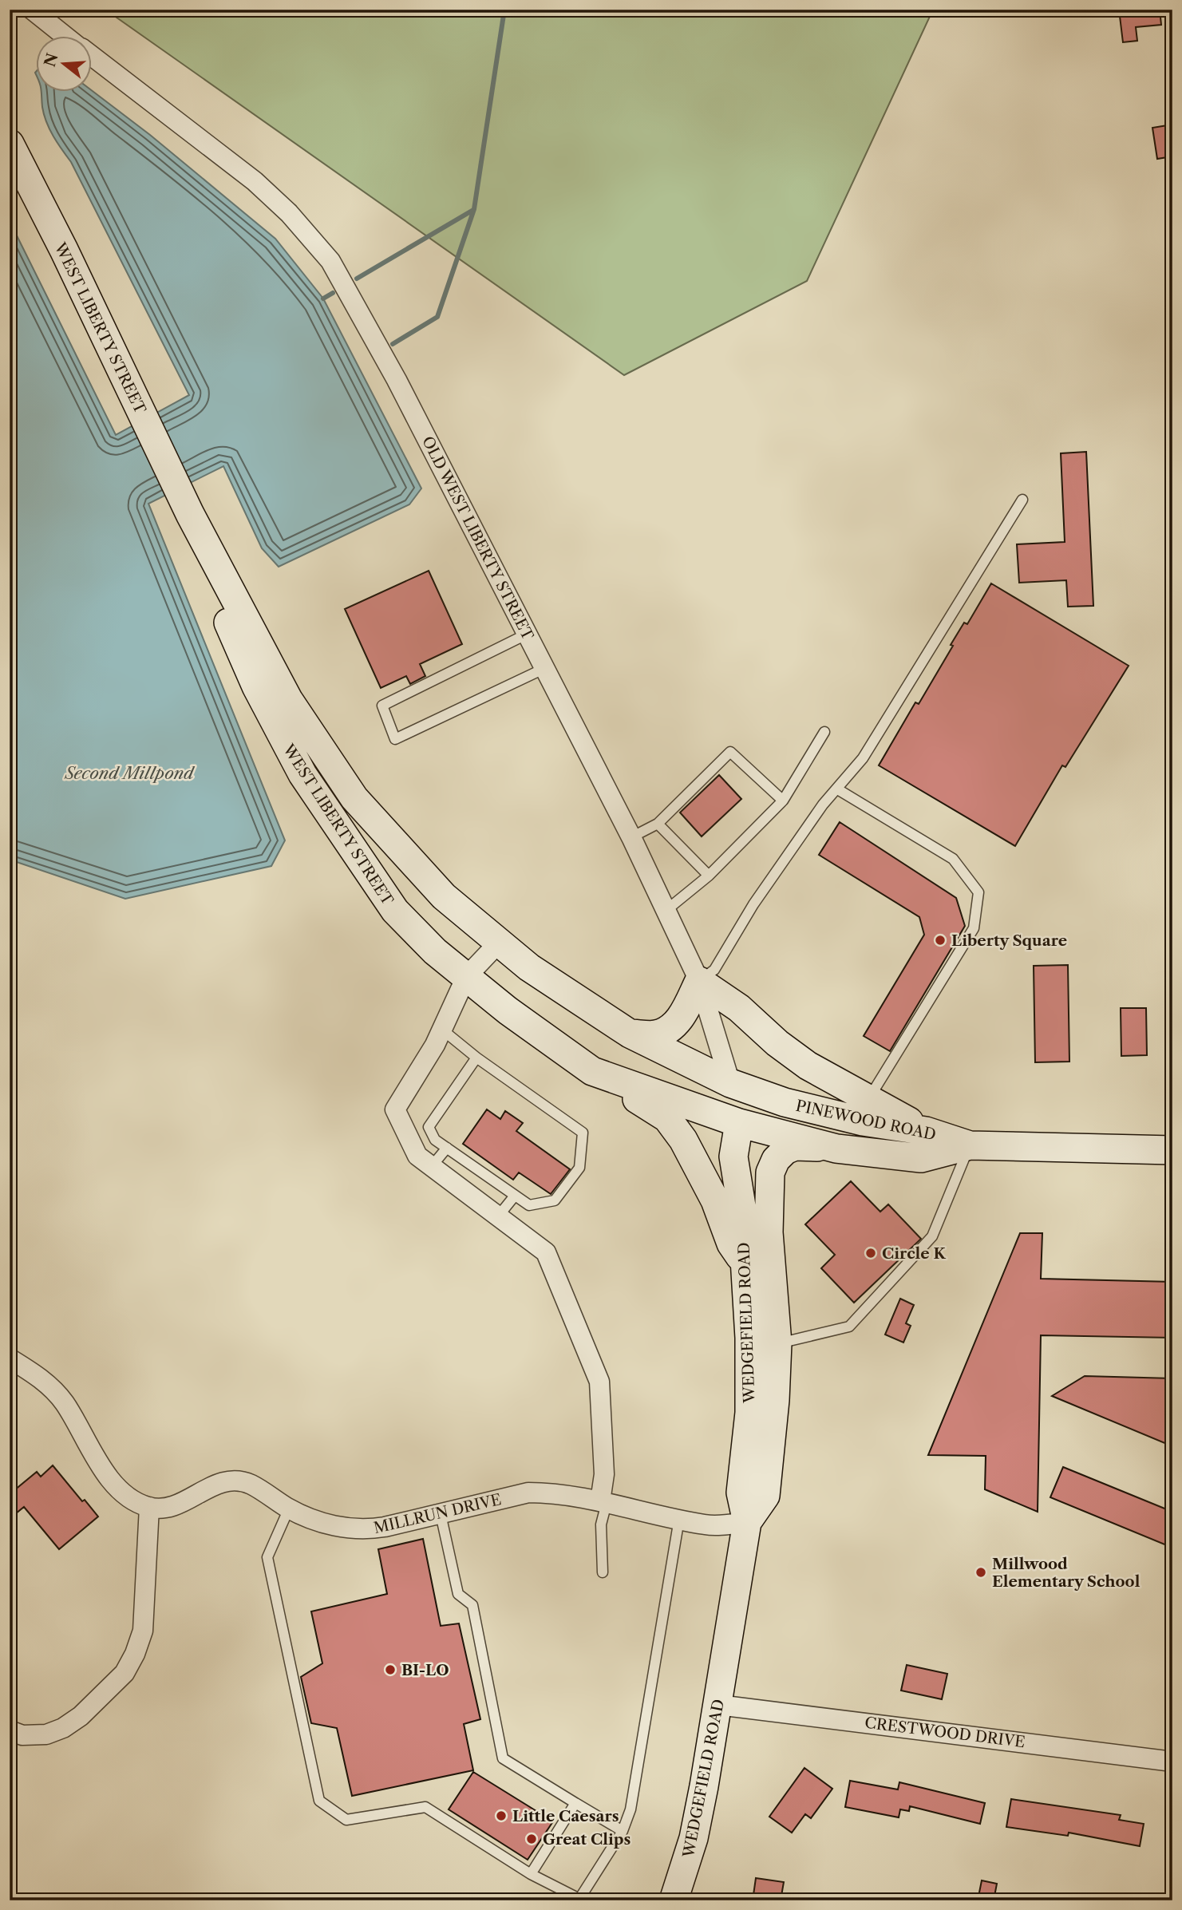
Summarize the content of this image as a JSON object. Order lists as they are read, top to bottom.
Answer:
{
  "streets": {
    "main road": [
      "WEST LIBERTY STREET",
      "OLD WEST LIBERTY STREET",
      "PINEWOOD ROAD",
      "WEDGEFIELD ROAD"
    ],
    "street": ["MILLRUN DRIVE", "CRESTWOOD DRIVE"]
  },
  "crossings": [
    ["WEST LIBERTY STREET", "OLD WEST LIBERTY STREET"],
    ["WEST LIBERTY STREET", "PINEWOOD ROAD"],
    ["WEST LIBERTY STREET", "WEDGEFIELD ROAD"],
    ["OLD WEST LIBERTY STREET", "PINEWOOD ROAD"],
    ["OLD WEST LIBERTY STREET", "WEDGEFIELD ROAD"],
    ["PINEWOOD ROAD", "WEDGEFIELD ROAD"],
    ["WEDGEFIELD ROAD", "MILLRUN DRIVE"],
    ["WEDGEFIELD ROAD", "CRESTWOOD DRIVE"]
  ],
  "water": ["Second Millpond"],
  "places": [
    "Liberty Square",
    "Circle K",
    "Millwood Elementary School",
    "BI-LO",
    "Little Caesars",
    "Great Clips"
  ],
  "north": "left"
}
